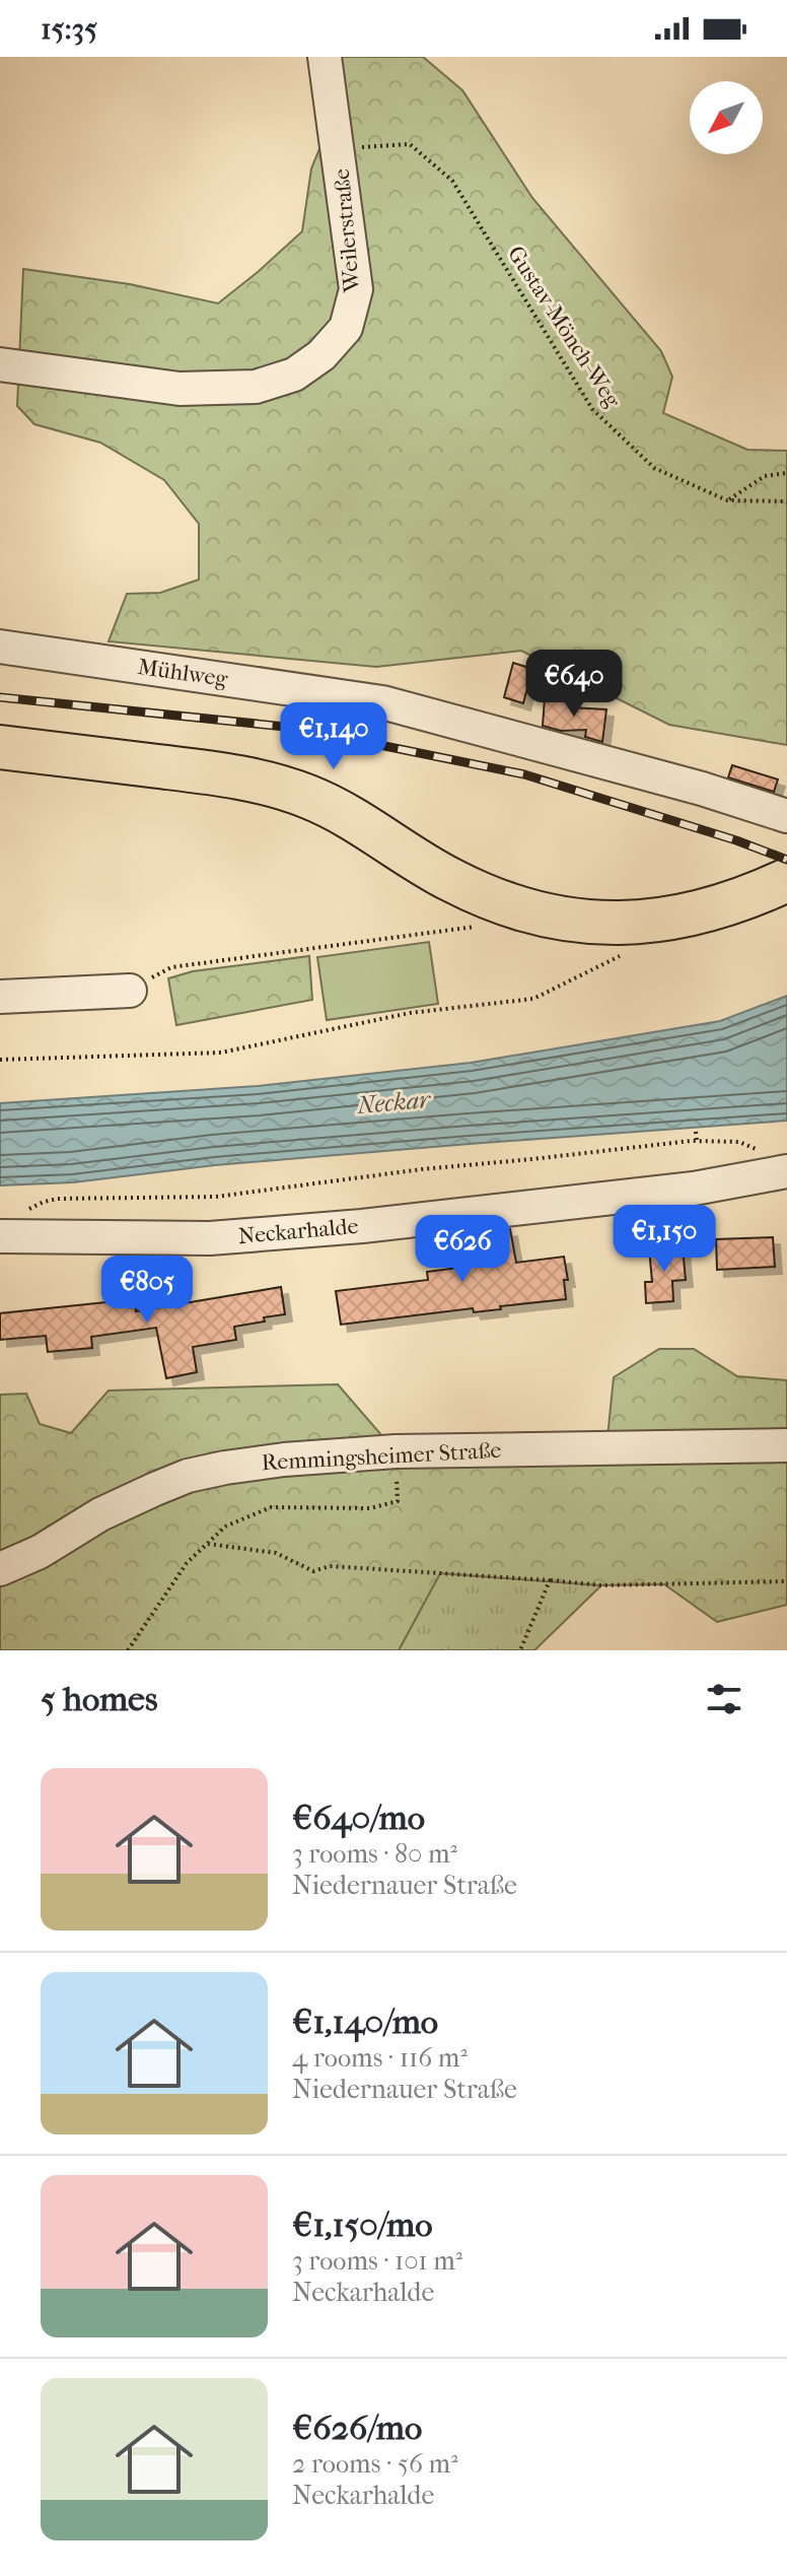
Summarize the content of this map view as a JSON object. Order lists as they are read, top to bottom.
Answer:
{
  "streets": {
    "street": [
      "Weilerstraße",
      "Mühlweg",
      "Neckarhalde",
      "Remmingsheimer Straße"
    ],
    "path": ["Gustav-Mönch-Weg"]
  },
  "crossings": [
    ["Weilerstraße", "Gustav-Mönch-Weg"]
  ],
  "water": ["Neckar"],
  "north": "bottom left",
  "page": {
    "status": "15:35",
    "price": [
      "€640",
      "€1,140",
      "€1,150",
      "€626",
      "€805"
    ],
    "heading": "5 homes",
    "list": [
      {
        "name": "€640/mo",
        "note": "3 rooms · 80 m² · Niedernauer Straße"
      },
      {
        "name": "€1,140/mo",
        "note": "4 rooms · 116 m² · Niedernauer Straße"
      },
      {
        "name": "€1,150/mo",
        "note": "3 rooms · 101 m² · Neckarhalde"
      },
      {
        "name": "€626/mo",
        "note": "2 rooms · 56 m² · Neckarhalde"
      }
    ]
  }
}
